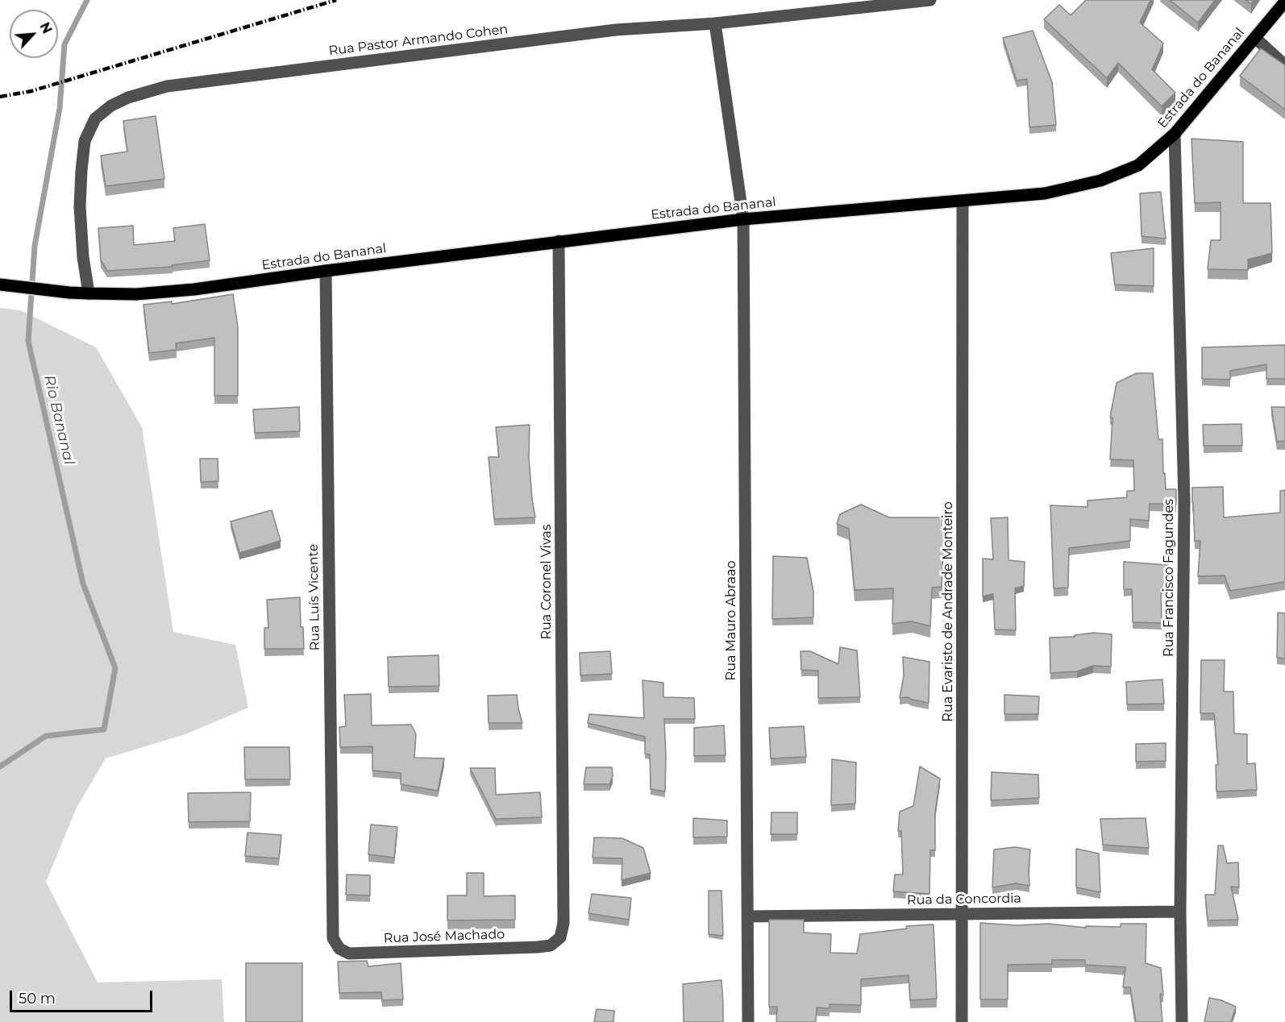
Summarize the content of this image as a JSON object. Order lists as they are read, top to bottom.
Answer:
{
  "streets": {
    "main road": ["Estrada do Bananal"],
    "street": [
      "Rua Pastor Armando Cohen",
      "Rua Francisco Fagundes",
      "Rua Coronel Vivas",
      "Rua Luís Vicente",
      "Rua Evaristo de Andrade Monteiro",
      "Rua Mauro Abraao",
      "Rua da Concordia",
      "Rua José Machado"
    ]
  },
  "crossings": [
    ["Rua Pastor Armando Cohen", "Estrada do Bananal"],
    ["Rua Pastor Armando Cohen", "Rua Mauro Abraao"],
    ["Estrada do Bananal", "Rua Francisco Fagundes"],
    ["Estrada do Bananal", "Rua Coronel Vivas"],
    ["Estrada do Bananal", "Rua Luís Vicente"],
    ["Estrada do Bananal", "Rua Evaristo de Andrade Monteiro"],
    ["Estrada do Bananal", "Rua Mauro Abraao"],
    ["Rua Francisco Fagundes", "Rua da Concordia"],
    ["Rua Coronel Vivas", "Rua José Machado"],
    ["Rua Luís Vicente", "Rua José Machado"],
    ["Rua Evaristo de Andrade Monteiro", "Rua da Concordia"],
    ["Rua Mauro Abraao", "Rua da Concordia"]
  ],
  "water": ["Rio Bananal"],
  "scale_bar": "50 m",
  "north": "top right"
}
